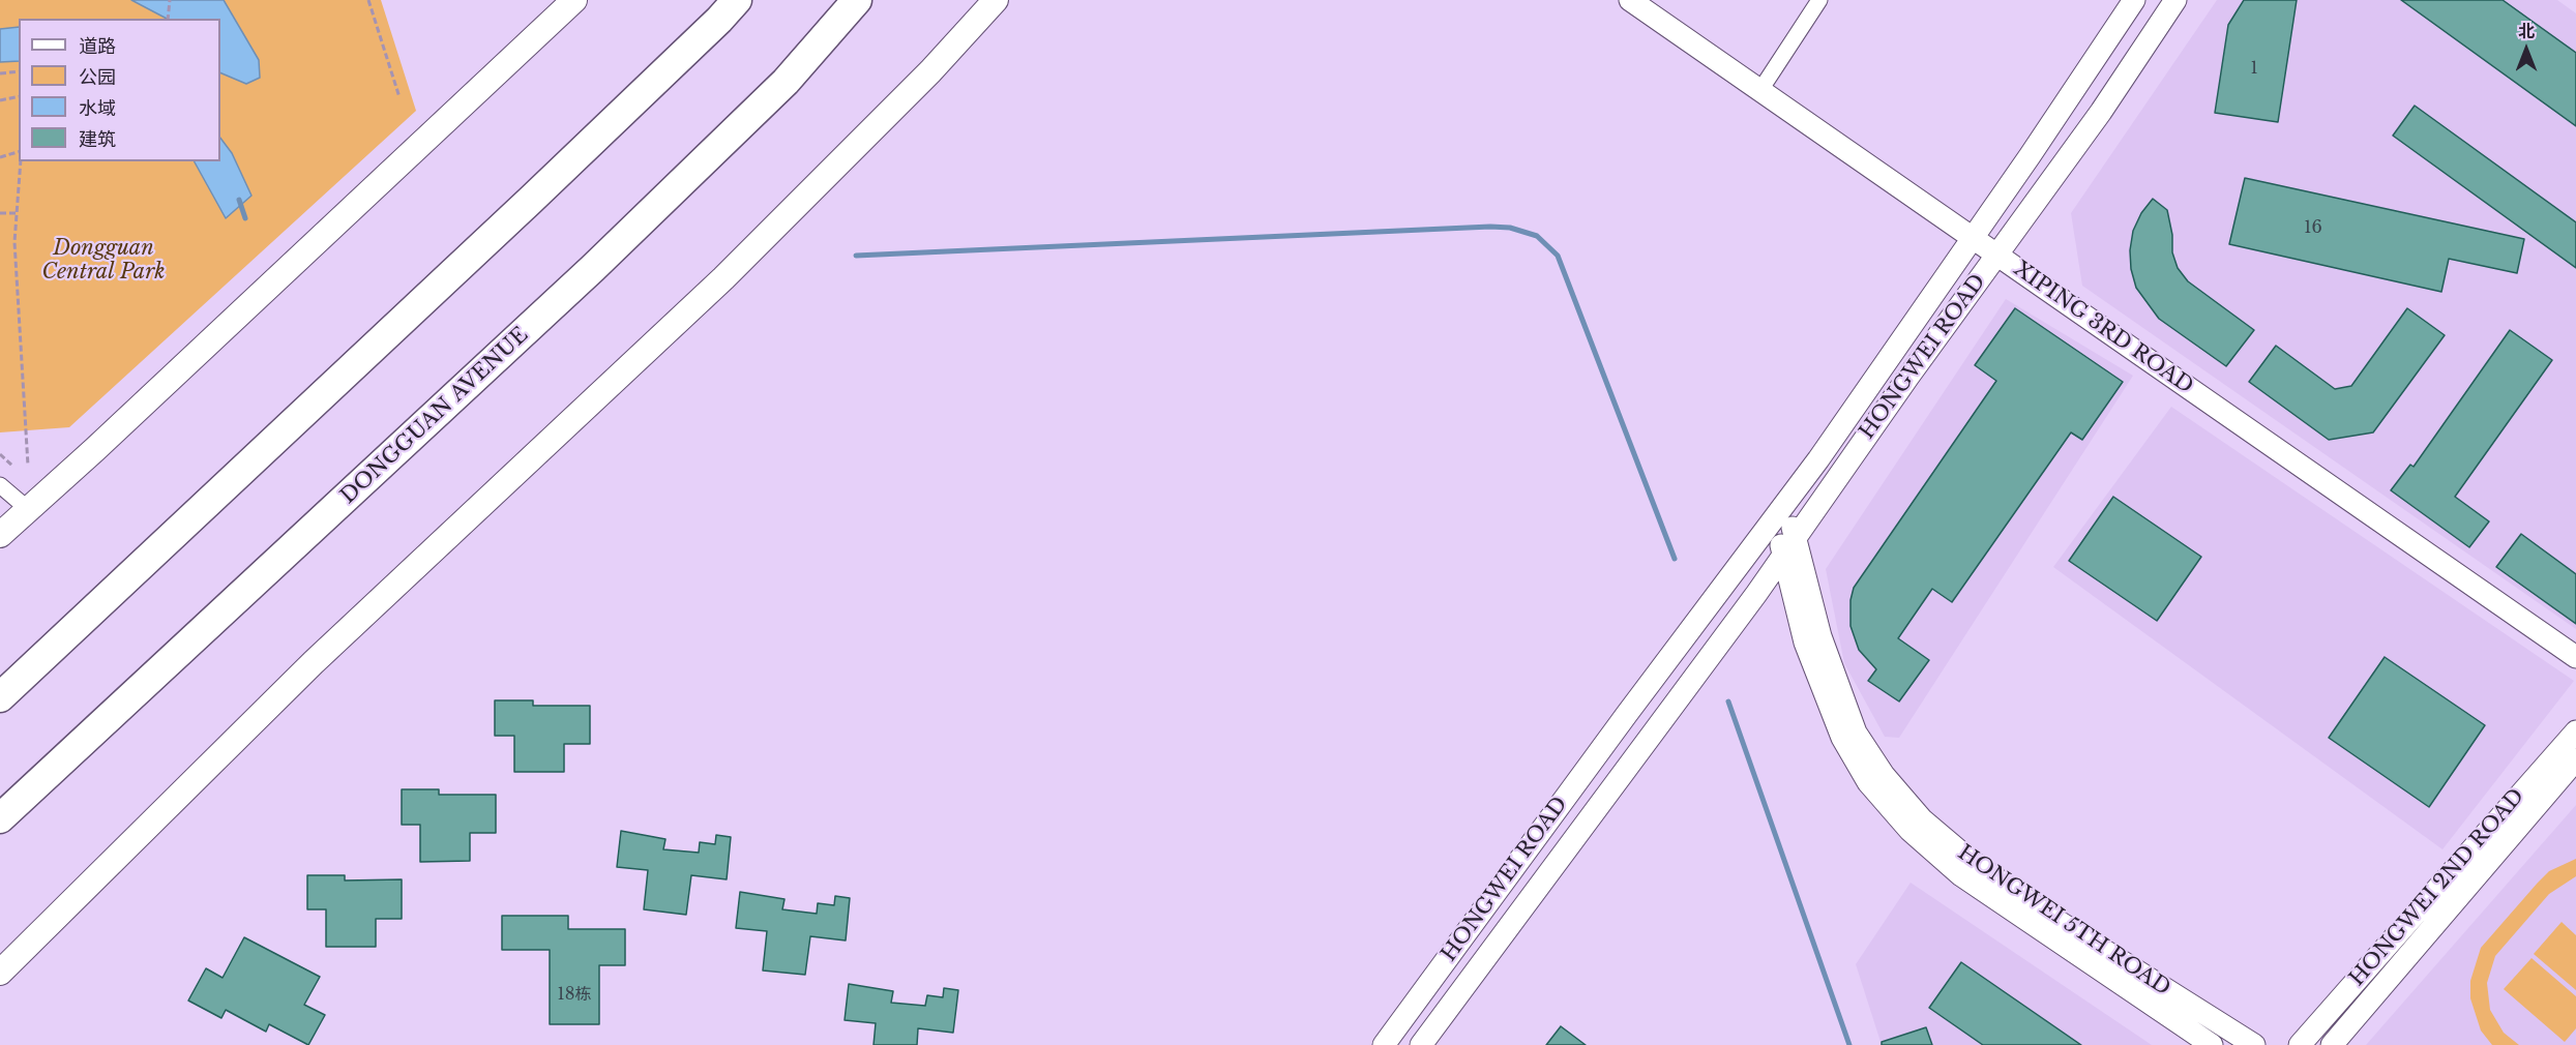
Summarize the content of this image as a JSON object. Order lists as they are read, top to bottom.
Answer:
{
  "streets": {
    "highway": ["DONGGUAN AVENUE"],
    "street": [
      "XIPING 3RD ROAD",
      "HONGWEI ROAD",
      "HONGWEI 2ND ROAD",
      "HONGWEI 5TH ROAD"
    ]
  },
  "crossings": [
    ["XIPING 3RD ROAD", "HONGWEI ROAD"],
    ["HONGWEI ROAD", "HONGWEI 5TH ROAD"]
  ],
  "parks": ["Dongguan Central Park"],
  "house_numbers": ["1", "16", "18栋"],
  "legend": [
    "道路",
    "公园",
    "水域",
    "建筑"
  ],
  "north": "top"
}
